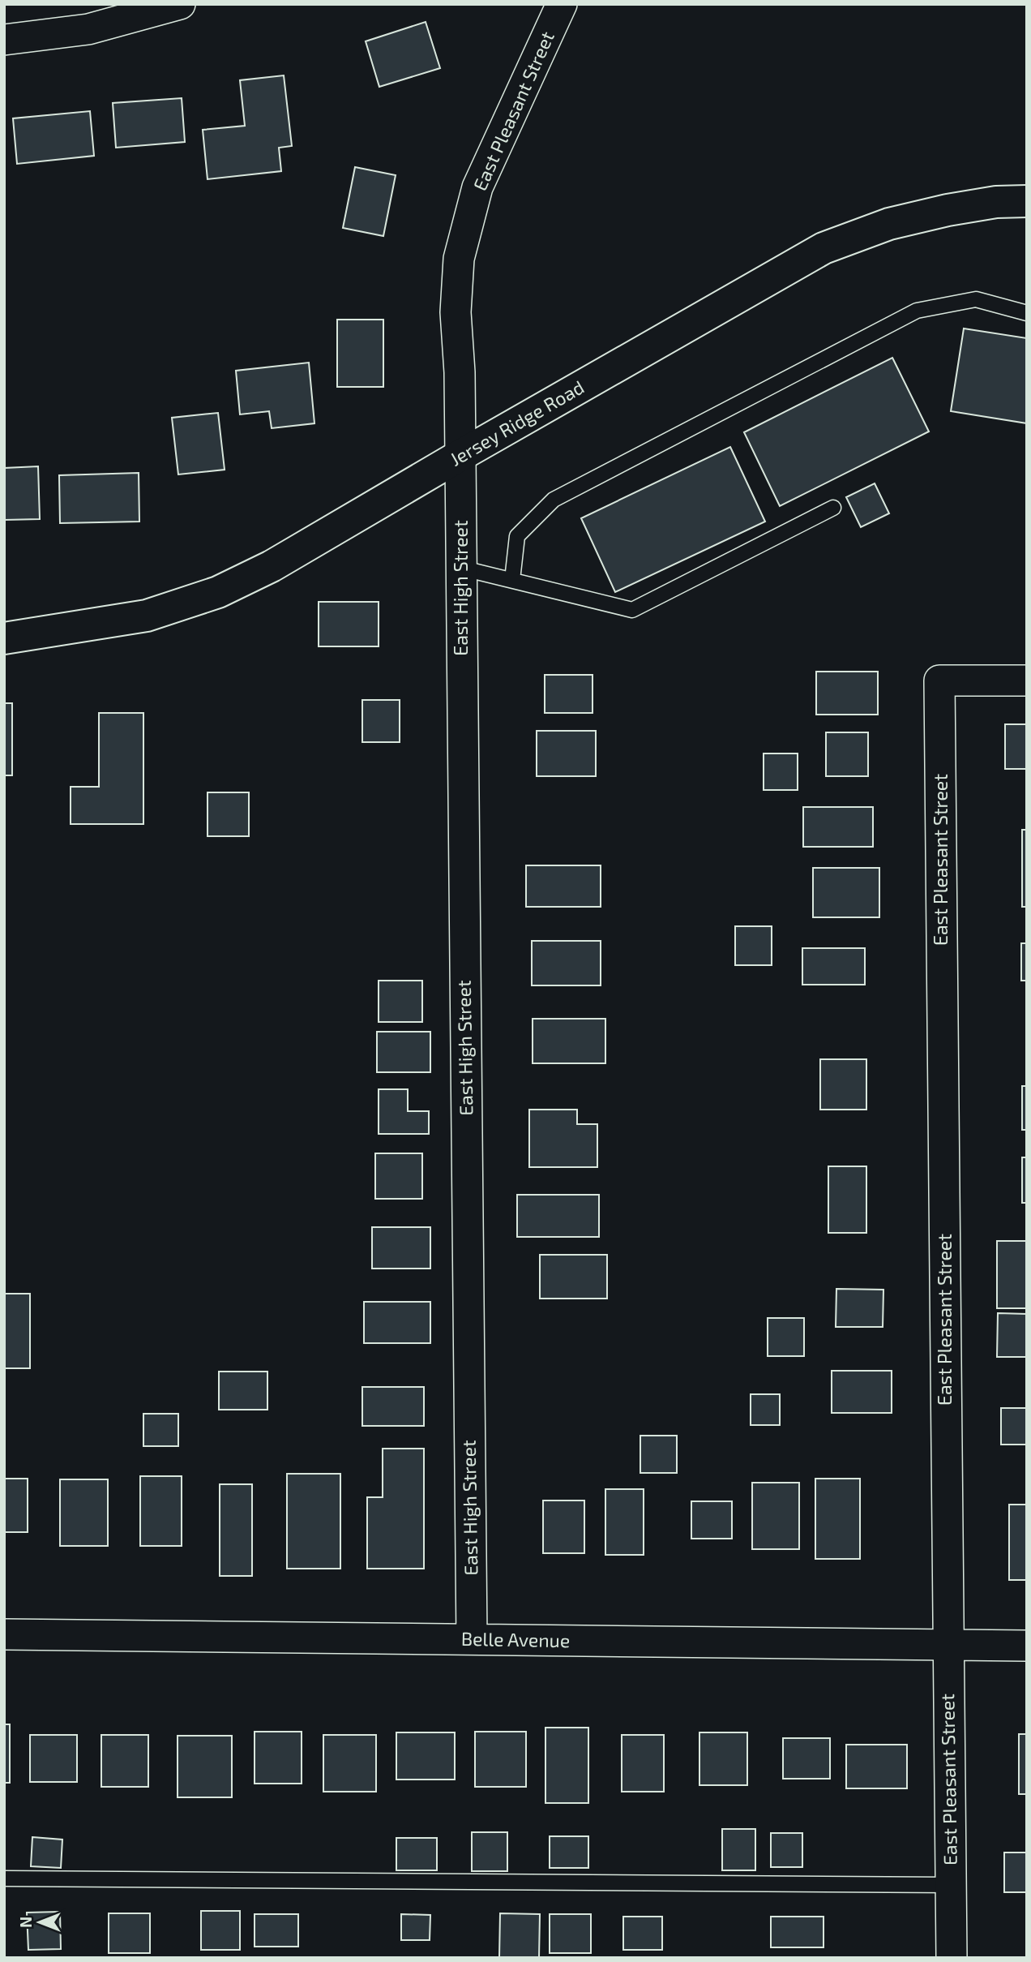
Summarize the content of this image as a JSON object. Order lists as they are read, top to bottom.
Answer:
{
  "streets": {
    "street": [
      "East Pleasant Street",
      "Jersey Ridge Road",
      "East High Street",
      "Belle Avenue"
    ]
  },
  "crossings": [
    ["East Pleasant Street", "Jersey Ridge Road"],
    ["East Pleasant Street", "East High Street"],
    ["East Pleasant Street", "Belle Avenue"],
    ["Jersey Ridge Road", "East High Street"],
    ["East High Street", "Belle Avenue"]
  ],
  "north": "left"
}
